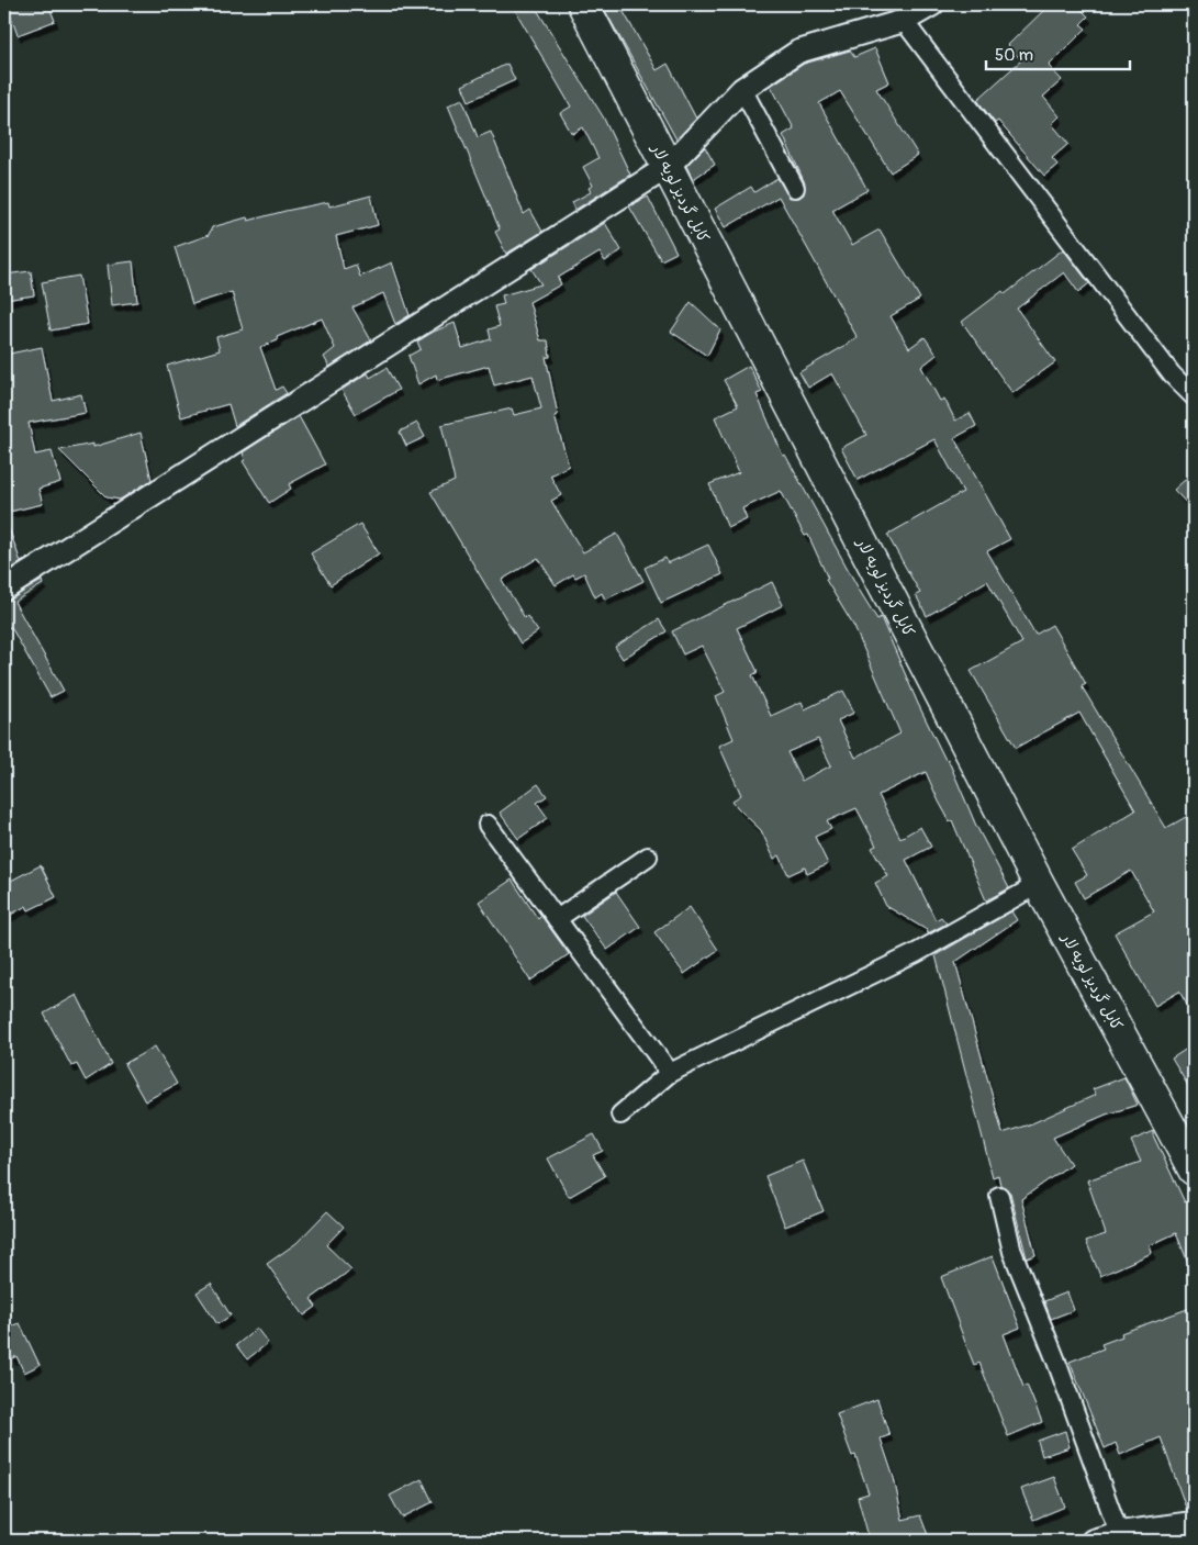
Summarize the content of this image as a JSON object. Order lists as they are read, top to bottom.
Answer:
{
  "streets": {
    "highway": ["کابل گردیز لویه لار"]
  },
  "scale_bar": "50 m"
}
